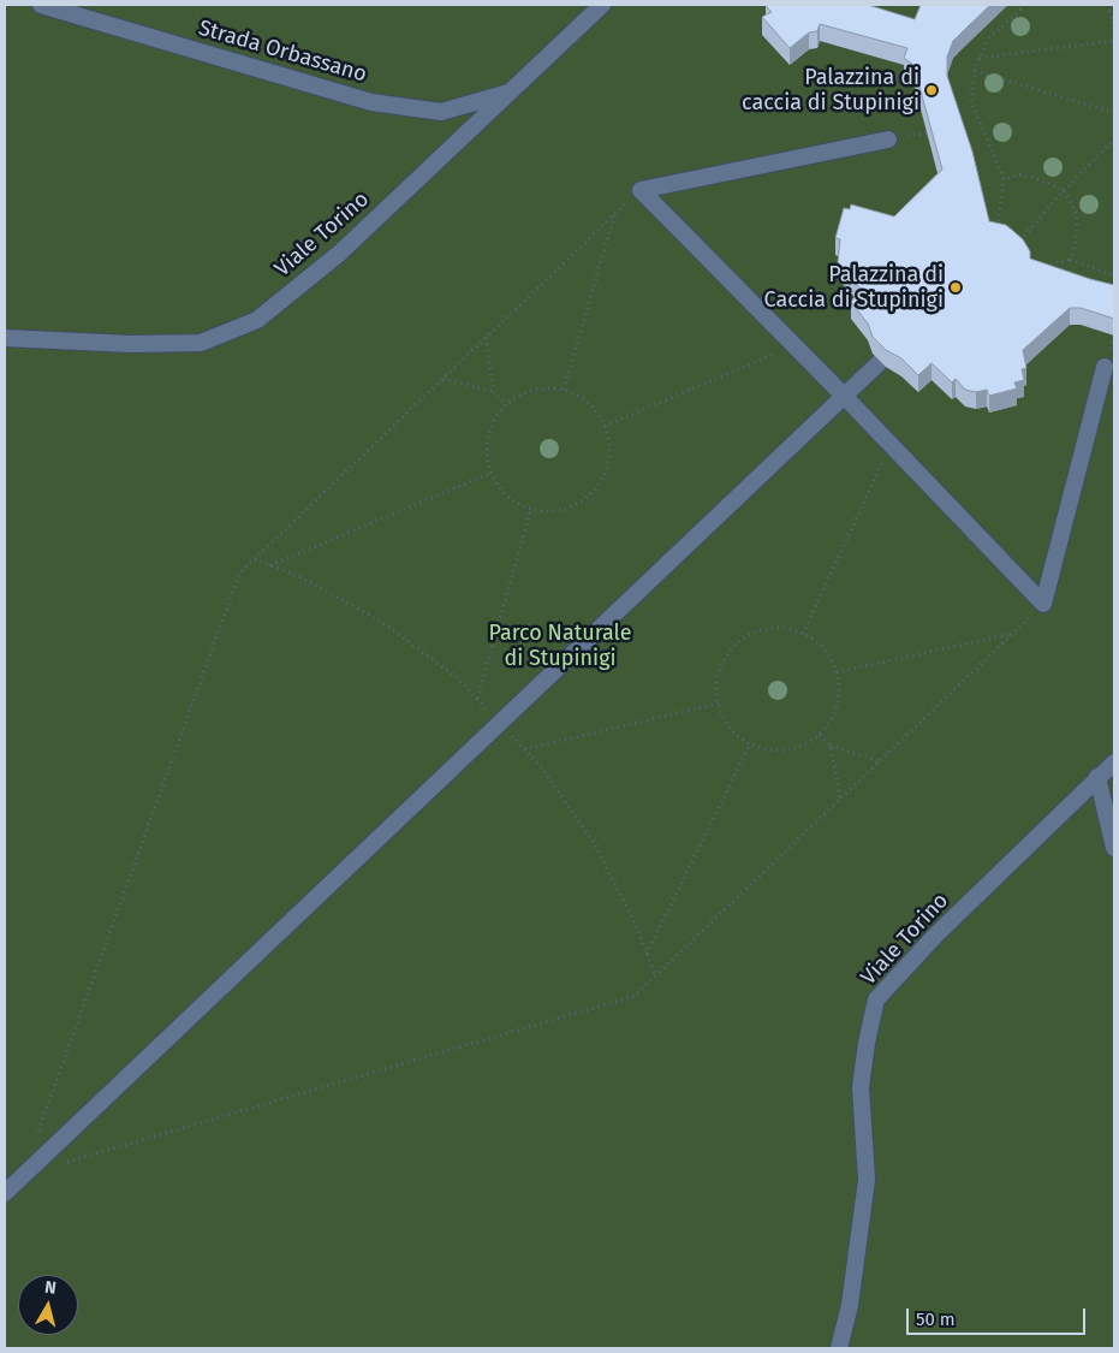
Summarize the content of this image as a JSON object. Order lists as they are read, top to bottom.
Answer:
{
  "streets": {
    "street": ["Strada Orbassano", "Viale Torino"]
  },
  "crossings": [
    ["Strada Orbassano", "Viale Torino"]
  ],
  "parks": ["Parco Naturale di Stupinigi"],
  "places": ["Palazzina di caccia di Stupinigi", "Palazzina di Caccia di Stupinigi"],
  "scale_bar": "50 m",
  "north": "top"
}
